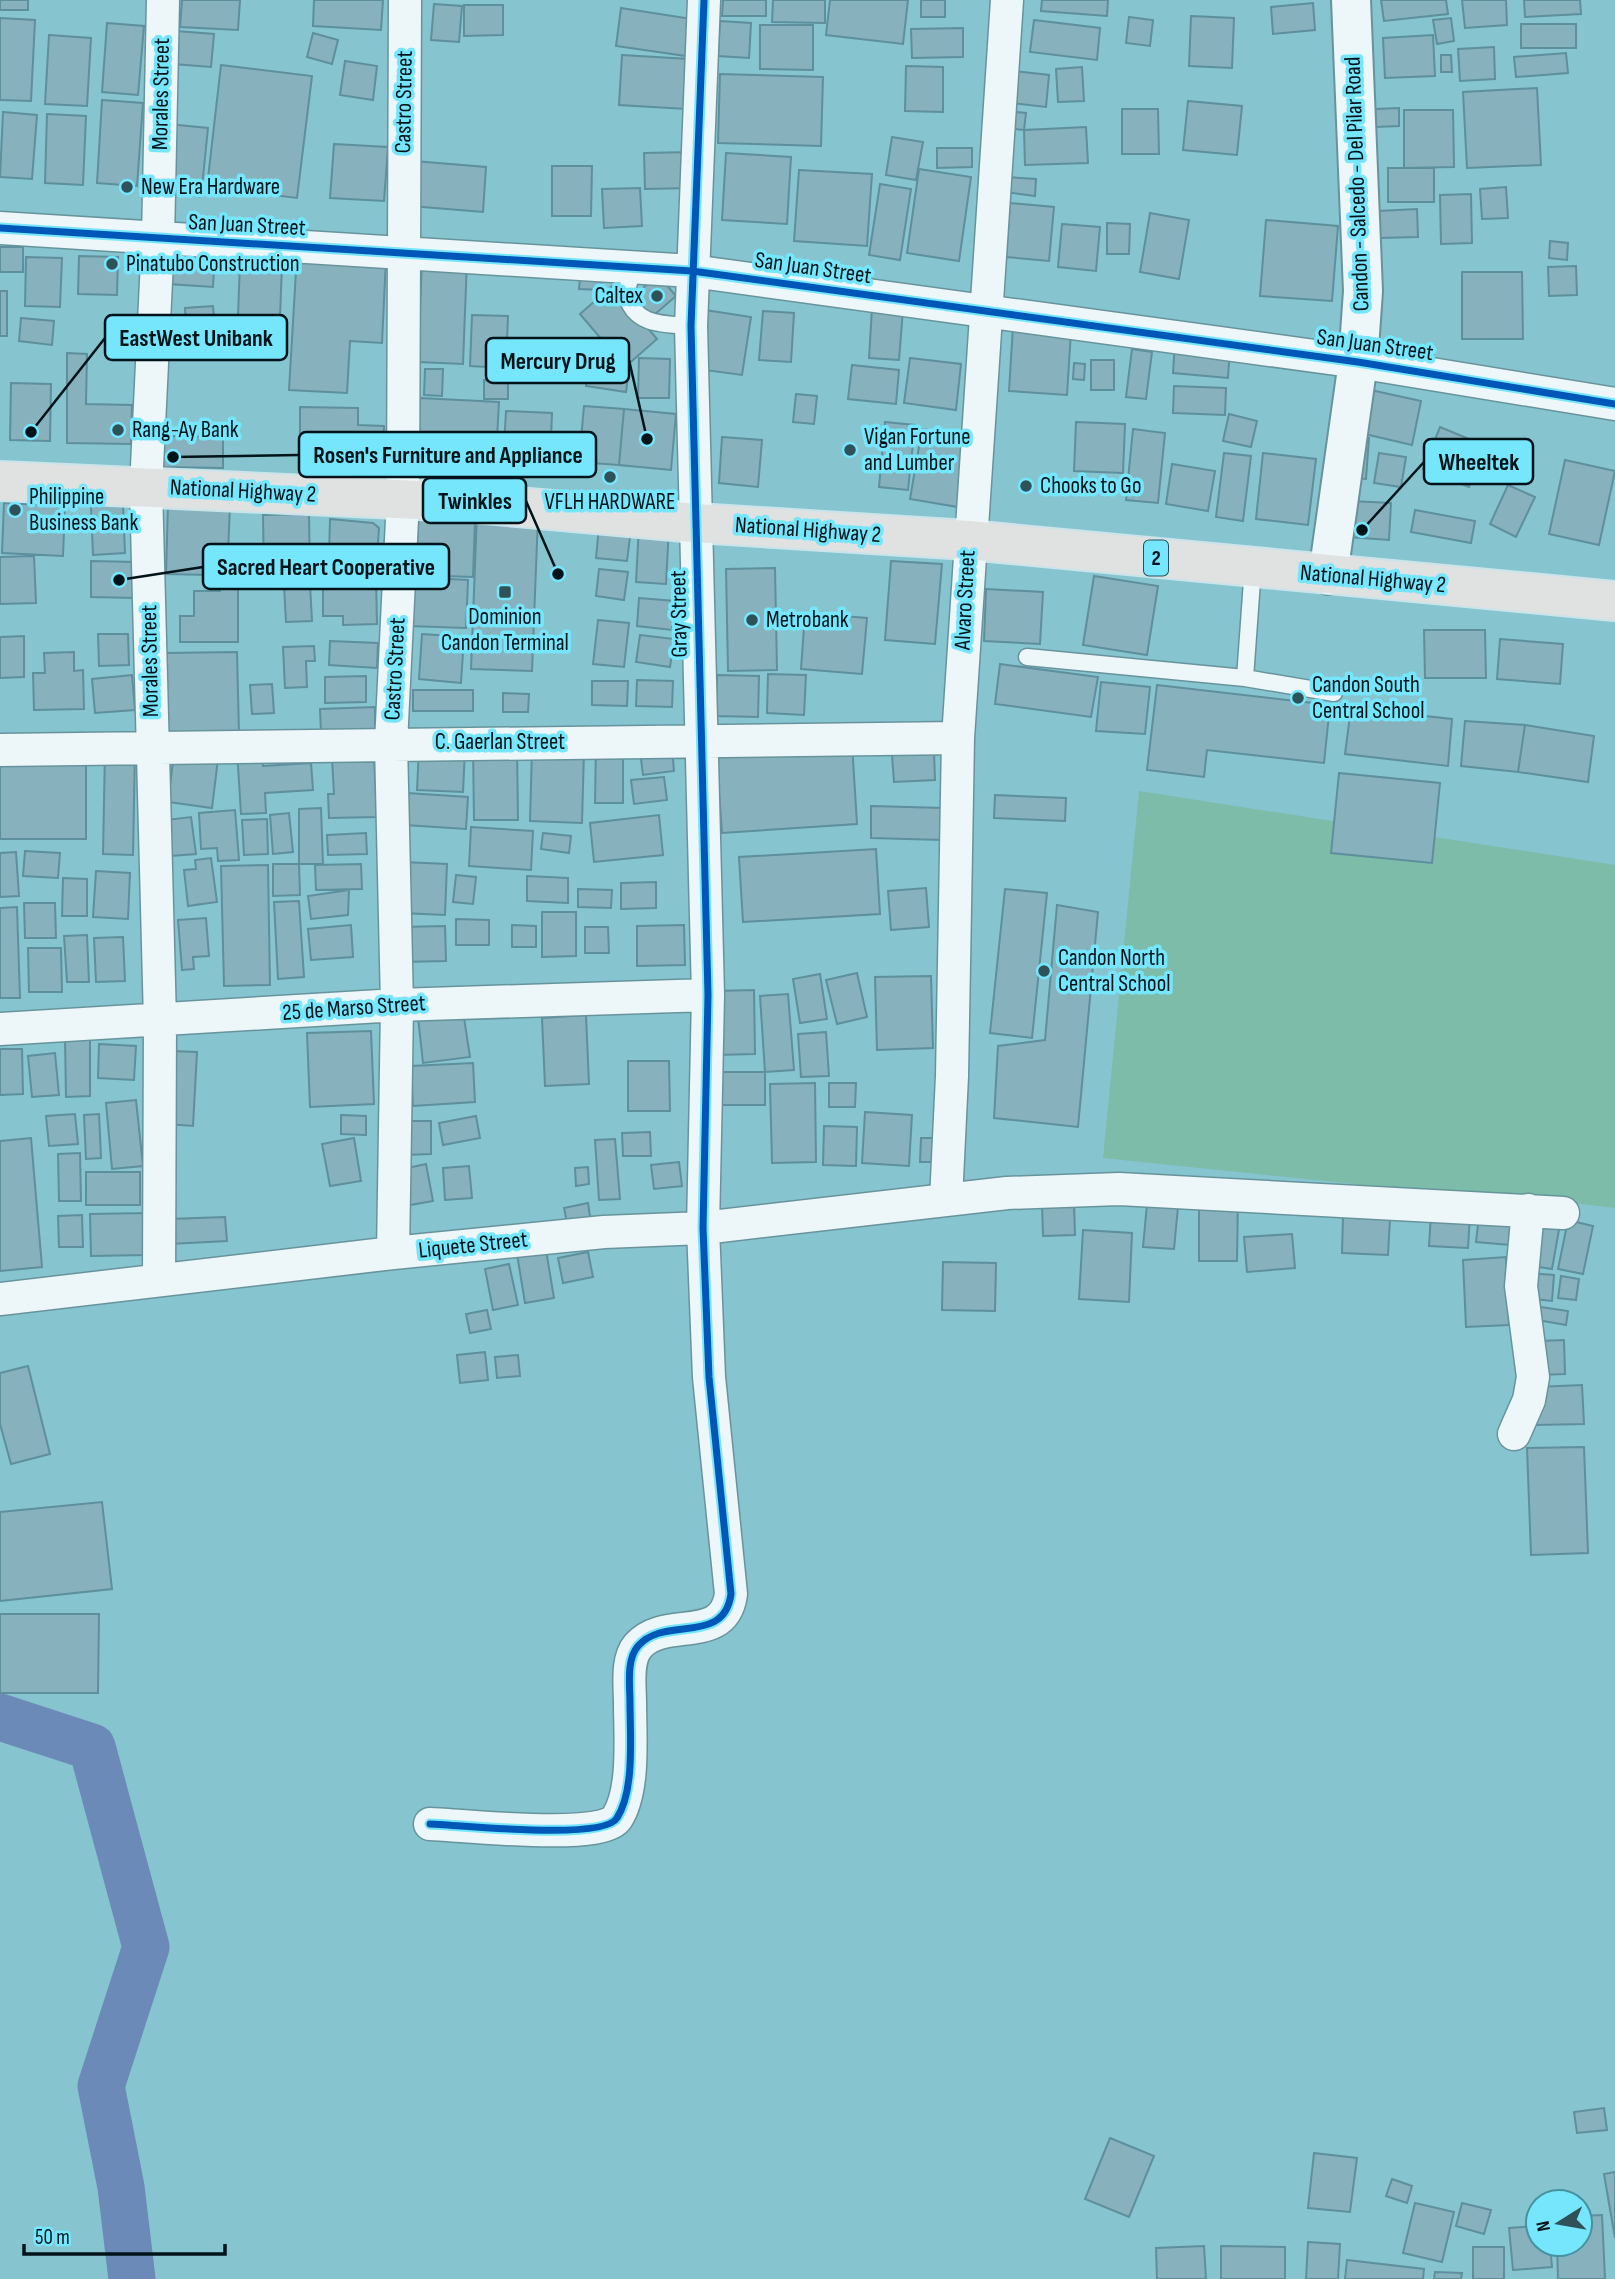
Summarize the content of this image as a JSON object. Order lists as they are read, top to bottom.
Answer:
{
  "streets": {
    "main road": ["Candon - Salcedo - Del Pilar Road", "National Highway 2", "2"],
    "street": [
      "Morales Street",
      "Castro Street",
      "San Juan Street",
      "Alvaro Street",
      "Gray Street",
      "C. Gaerlan Street",
      "25 de Marso Street",
      "Liquete Street"
    ]
  },
  "crossings": [
    ["Morales Street", "San Juan Street"],
    ["Morales Street", "National Highway 2"],
    ["Morales Street", "C. Gaerlan Street"],
    ["Morales Street", "25 de Marso Street"],
    ["Morales Street", "Liquete Street"],
    ["Castro Street", "San Juan Street"],
    ["Castro Street", "National Highway 2"],
    ["Castro Street", "C. Gaerlan Street"],
    ["Castro Street", "25 de Marso Street"],
    ["Castro Street", "Liquete Street"],
    ["Candon - Salcedo - Del Pilar Road", "San Juan Street"],
    ["Candon - Salcedo - Del Pilar Road", "National Highway 2"],
    ["San Juan Street", "Alvaro Street"],
    ["San Juan Street", "Gray Street"],
    ["National Highway 2", "Alvaro Street"],
    ["National Highway 2", "Gray Street"],
    ["Alvaro Street", "C. Gaerlan Street"],
    ["Alvaro Street", "Liquete Street"],
    ["Gray Street", "C. Gaerlan Street"],
    ["Gray Street", "25 de Marso Street"],
    ["Gray Street", "Liquete Street"]
  ],
  "places": {
    "other": [
      "New Era Hardware",
      "Pinatubo Construction",
      "Caltex",
      "Rang-Ay Bank",
      "EastWest Unibank",
      "Mercury Drug",
      "Vigan Fortune and Lumber",
      "Rosen's Furniture and Appliance",
      "VFLH HARDWARE",
      "Chooks to Go",
      "Philippine Business Bank",
      "Wheeltek",
      "Twinkles",
      "Sacred Heart Cooperative",
      "Metrobank",
      "Candon South Central School",
      "Candon North Central School"
    ],
    "transit": ["Dominion Candon Terminal"]
  },
  "scale_bar": "50 m",
  "north": "left"
}
